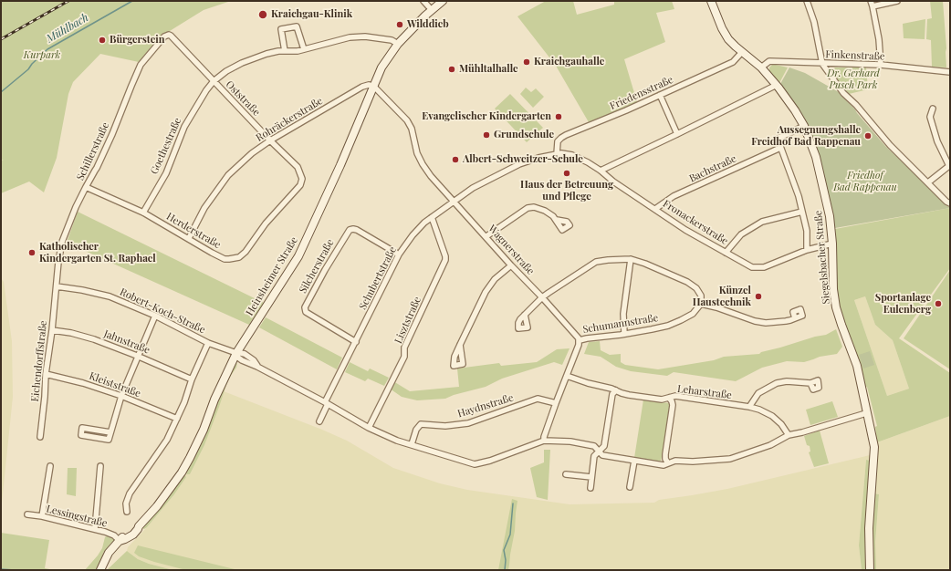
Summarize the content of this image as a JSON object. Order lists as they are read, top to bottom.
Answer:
{
  "streets": {
    "street": [
      "Finkenstraße",
      "Friedensstraße",
      "Oststraße",
      "Rohräckerstraße",
      "Goethestraße",
      "Schillerstraße",
      "Bachstraße",
      "Fronackerstraße",
      "Herderstraße",
      "Wagnerstraße",
      "Siegelsbacher Straße",
      "Silcherstraße",
      "Heinsheimer Straße",
      "Schubertstraße",
      "Robert-Koch-Straße",
      "Lisztstraße",
      "Schumannstraße",
      "Jahnstraße",
      "Eichendorffstraße",
      "Kleiststraße",
      "Leharstraße",
      "Haydnstraße",
      "Lessingstraße"
    ]
  },
  "crossings": [
    ["Finkenstraße", "Siegelsbacher Straße"],
    ["Friedensstraße", "Fronackerstraße"],
    ["Friedensstraße", "Siegelsbacher Straße"],
    ["Friedensstraße", "Schubertstraße"],
    ["Oststraße", "Rohräckerstraße"],
    ["Oststraße", "Goethestraße"],
    ["Oststraße", "Schillerstraße"],
    ["Oststraße", "Herderstraße"],
    ["Rohräckerstraße", "Herderstraße"],
    ["Rohräckerstraße", "Wagnerstraße"],
    ["Rohräckerstraße", "Heinsheimer Straße"],
    ["Goethestraße", "Herderstraße"],
    ["Goethestraße", "Heinsheimer Straße"],
    ["Schillerstraße", "Herderstraße"],
    ["Schillerstraße", "Robert-Koch-Straße"],
    ["Schillerstraße", "Eichendorffstraße"],
    ["Bachstraße", "Fronackerstraße"],
    ["Fronackerstraße", "Siegelsbacher Straße"],
    ["Fronackerstraße", "Schubertstraße"],
    ["Wagnerstraße", "Heinsheimer Straße"],
    ["Wagnerstraße", "Schubertstraße"],
    ["Wagnerstraße", "Schumannstraße"],
    ["Silcherstraße", "Schubertstraße"],
    ["Heinsheimer Straße", "Robert-Koch-Straße"],
    ["Heinsheimer Straße", "Lessingstraße"],
    ["Schubertstraße", "Robert-Koch-Straße"],
    ["Schubertstraße", "Lisztstraße"],
    ["Robert-Koch-Straße", "Lisztstraße"],
    ["Robert-Koch-Straße", "Eichendorffstraße"],
    ["Robert-Koch-Straße", "Haydnstraße"],
    ["Jahnstraße", "Eichendorffstraße"],
    ["Eichendorffstraße", "Kleiststraße"]
  ],
  "water": ["Mühlbach"],
  "parks": ["Kurpark", "Dr. Gerhard Pusch Park", "Friedhof Bad Rappenau"],
  "places": [
    "Kraichgau-Klinik",
    "Wilddieb",
    "Bürgerstein",
    "Kraichgauhalle",
    "Mühltalhalle",
    "Evangelischer Kindergarten",
    "Grundschule",
    "Aussegnungshalle Freidhof Bad Rappenau",
    "Albert-Schweitzer-Schule",
    "Haus der Betreuung und Pflege",
    "Katholischer Kindergarten St. Raphael",
    "Künzel Haustechnik",
    "Sportanlage Eulenberg"
  ]
}
